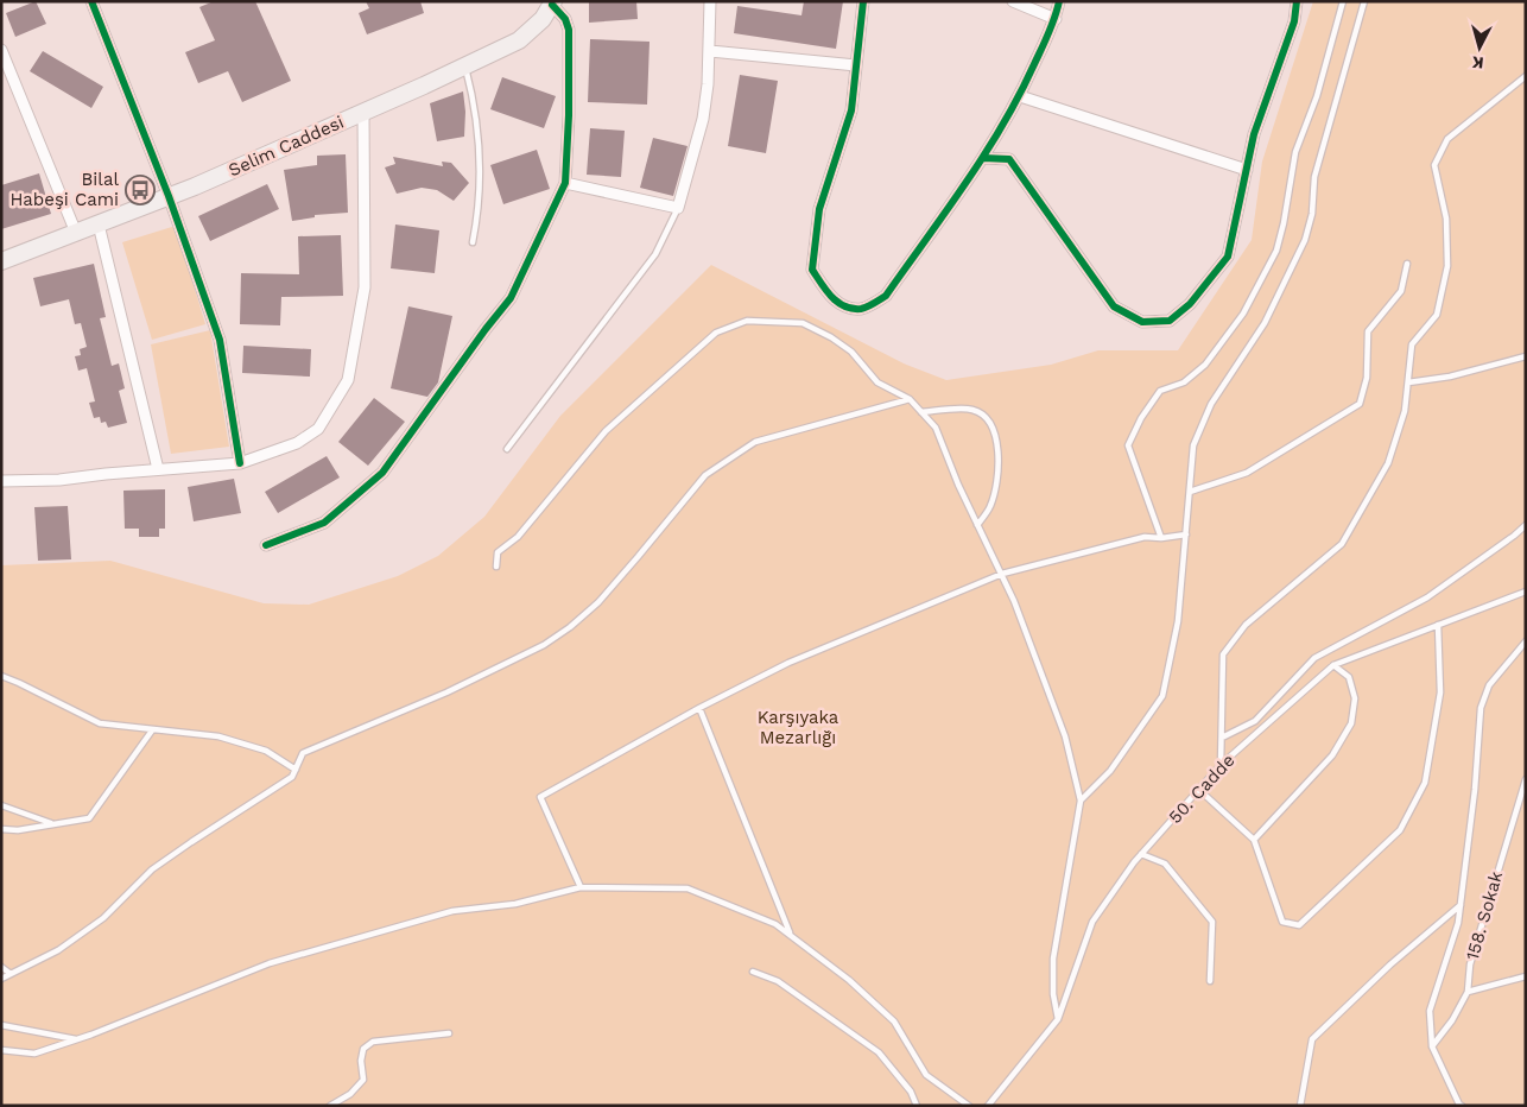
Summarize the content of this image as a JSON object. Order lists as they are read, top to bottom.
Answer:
{
  "streets": {
    "main road": ["Selim Caddesi"],
    "lane": ["50. Cadde", "158. Sokak"]
  },
  "parks": ["Karşıyaka Mezarlığı"],
  "places": {
    "bus stop": ["Bilal Habeşi Cami"]
  },
  "north": "bottom"
}
